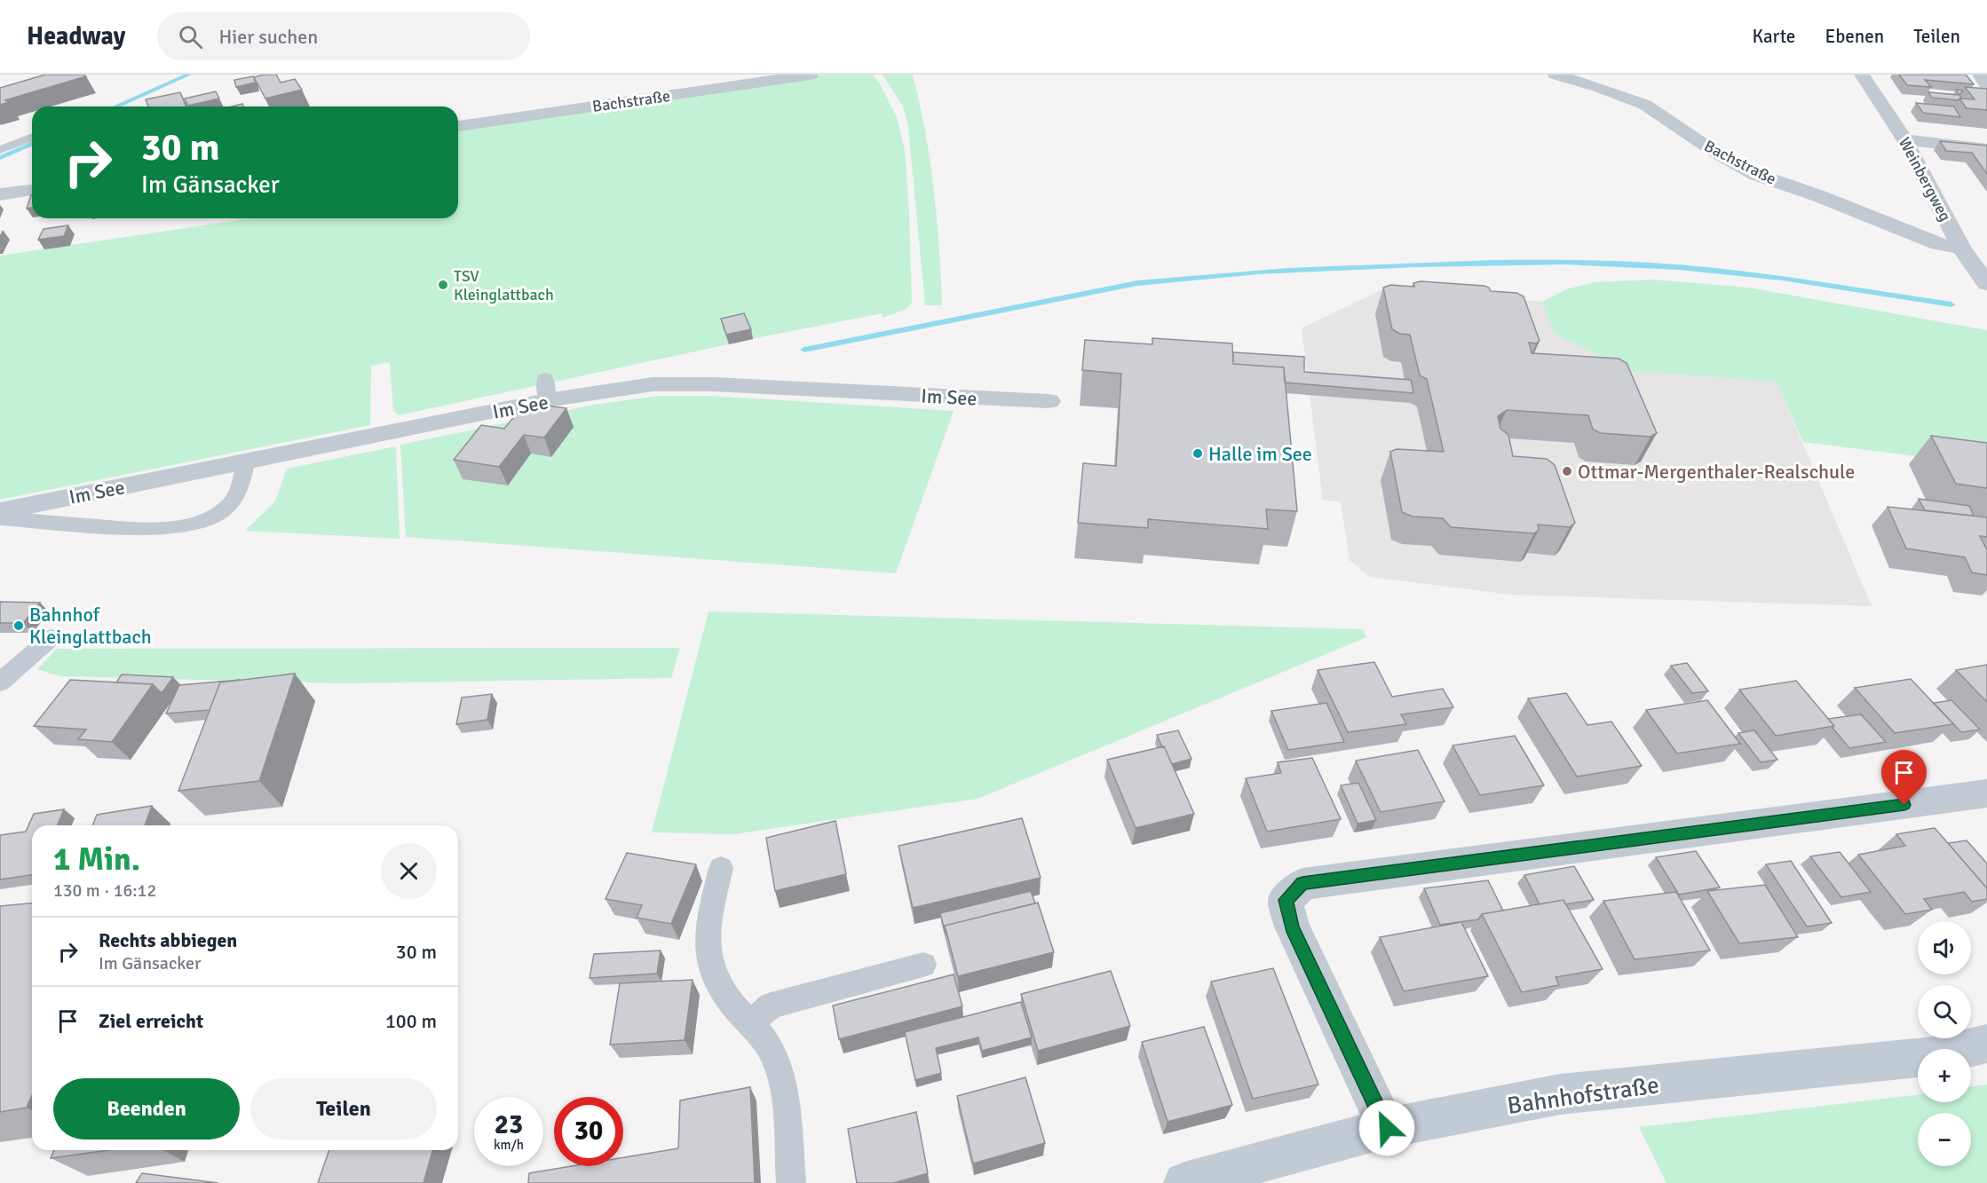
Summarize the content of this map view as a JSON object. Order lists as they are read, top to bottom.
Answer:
{
  "streets": {
    "main road": ["Bahnhofstraße"],
    "street": ["Bachstraße", "Weinbergweg", "Im See"]
  },
  "crossings": [
    ["Bachstraße", "Weinbergweg"]
  ],
  "places": [
    "TSV Kleinglattbach",
    "Halle im See",
    "Ottmar-Mergenthaler-Realschule",
    "Bahnhof Kleinglattbach"
  ],
  "page": {
    "header": "Headway",
    "search": "Hier suchen",
    "nav": ["Karte", "Ebenen", "Teilen"],
    "turn": ["30 m", "Im Gänsacker"],
    "heading": ["1 Min.", "130 m · 16:12"],
    "list": [
      {
        "name": "Rechts abbiegen",
        "note": "Im Gänsacker",
        "value": "30 m"
      },
      {
        "name": "Ziel erreicht",
        "value": "100 m"
      }
    ],
    "map_buttons": ["+", "−"],
    "buttons": ["Beenden", "Teilen"],
    "speed": "23 km/h",
    "limit": "30"
  }
}
